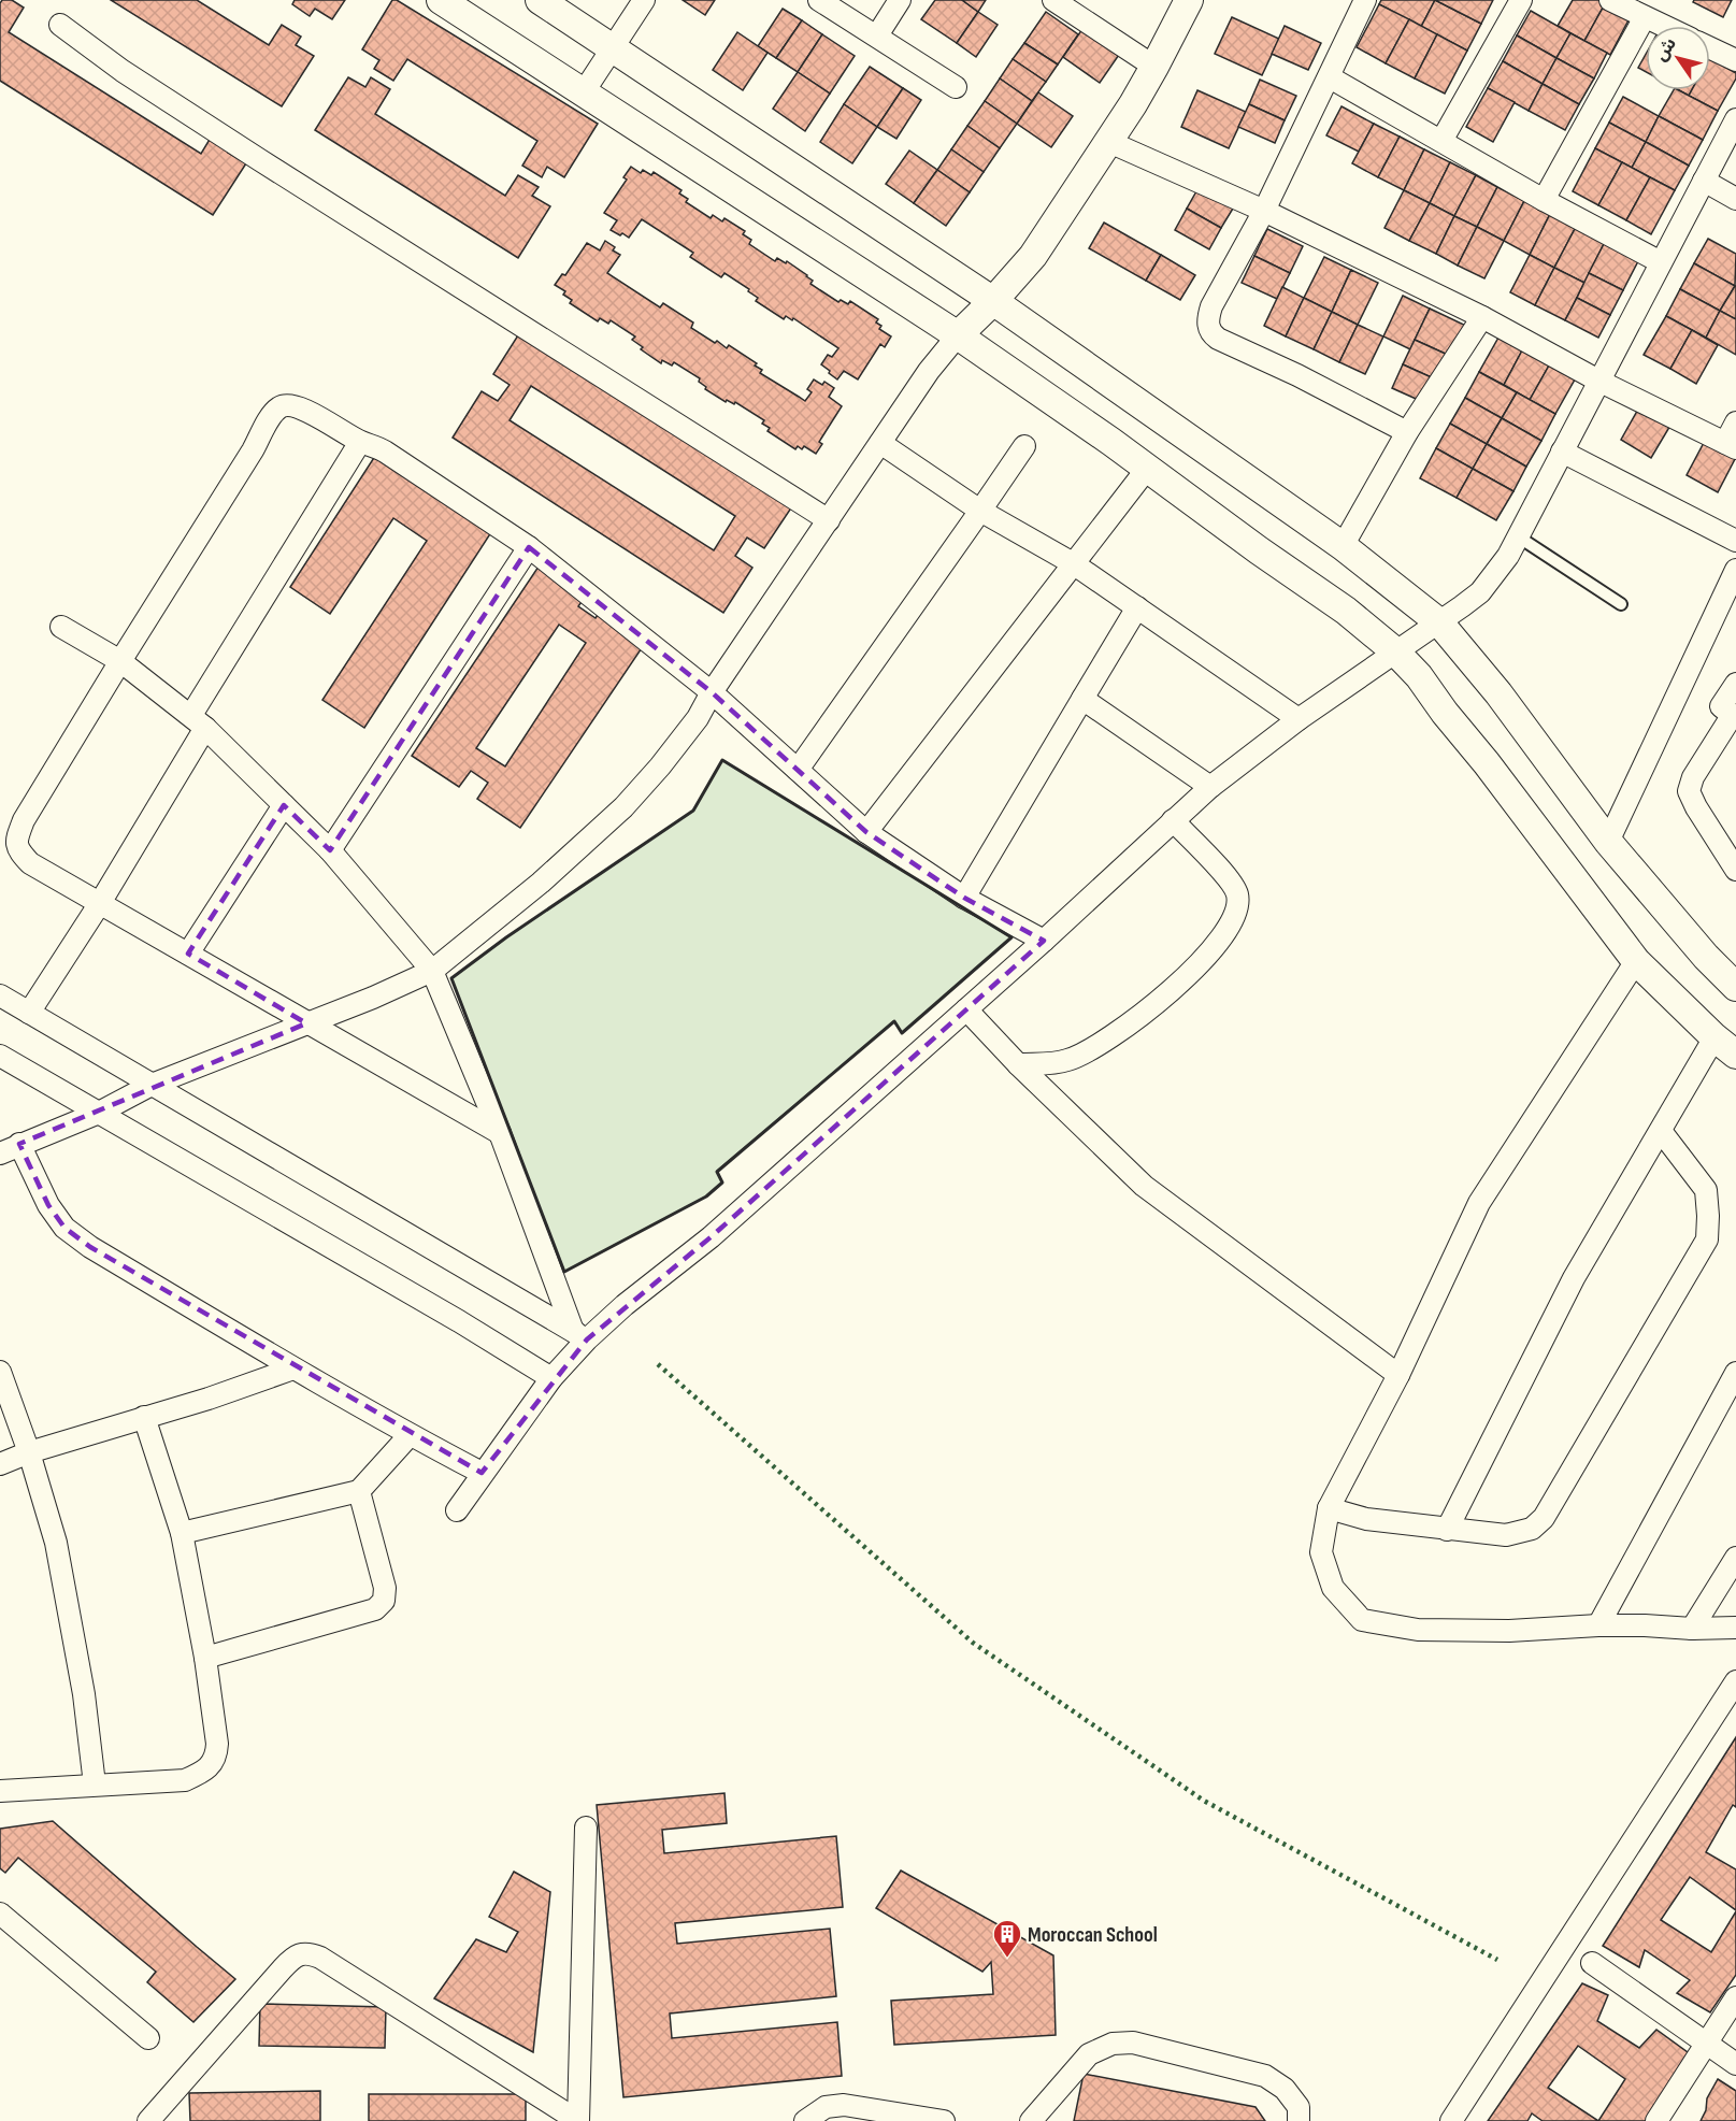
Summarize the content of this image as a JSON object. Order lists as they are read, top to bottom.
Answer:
{
  "places": {
    "building": ["Moroccan School"]
  },
  "north": "top left"
}
